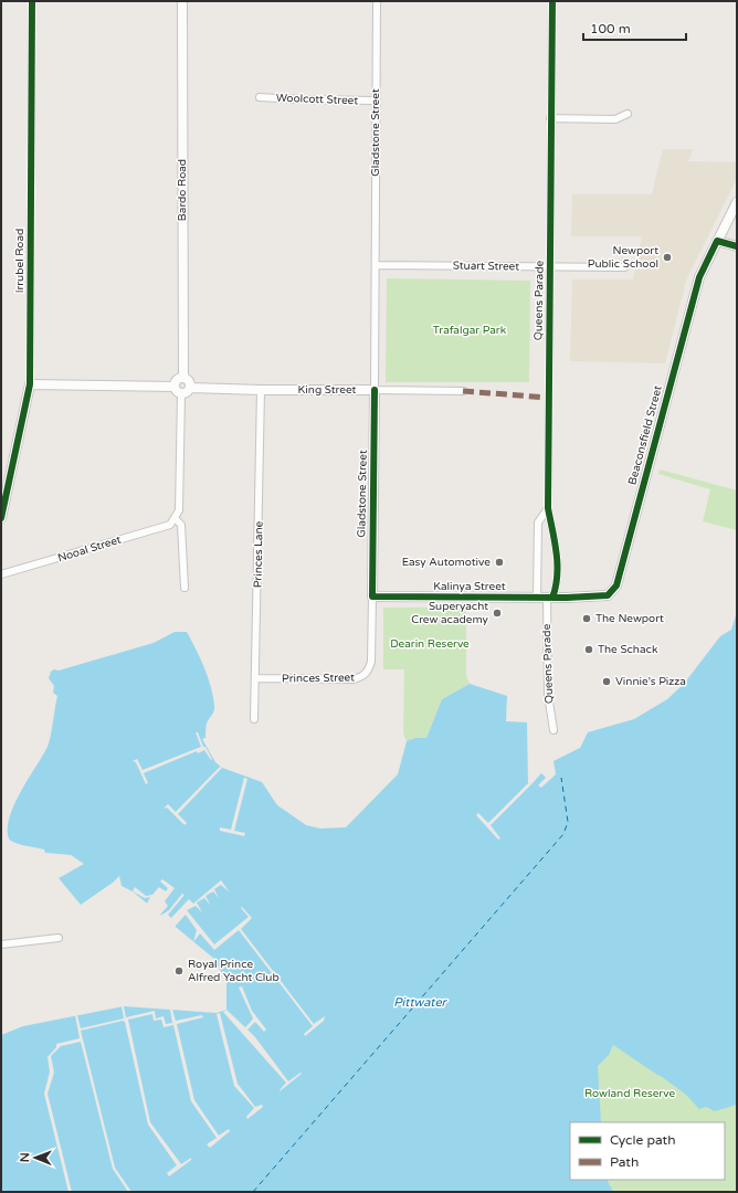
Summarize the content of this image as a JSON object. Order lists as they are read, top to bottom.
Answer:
{
  "streets": {
    "street": [
      "Woolcott Street",
      "Gladstone Street",
      "Bardo Road",
      "Irrubel Road",
      "Stuart Street",
      "Queens Parade",
      "King Street",
      "Beaconsfield Street",
      "Nooal Street",
      "Princes Lane",
      "Kalinya Street",
      "Princes Street"
    ]
  },
  "crossings": [
    ["Woolcott Street", "Gladstone Street"],
    ["Gladstone Street", "Stuart Street"],
    ["Gladstone Street", "King Street"],
    ["Gladstone Street", "Kalinya Street"],
    ["Gladstone Street", "Princes Street"],
    ["Bardo Road", "King Street"],
    ["Stuart Street", "Queens Parade"],
    ["Queens Parade", "Kalinya Street"],
    ["King Street", "Princes Lane"],
    ["Beaconsfield Street", "Kalinya Street"],
    ["Princes Lane", "Princes Street"]
  ],
  "water": ["Pittwater"],
  "parks": ["Trafalgar Park", "Dearin Reserve", "Rowland Reserve"],
  "places": [
    "Newport Public School",
    "Easy Automotive",
    "Superyacht Crew academy",
    "The Newport",
    "The Schack",
    "Vinnie’s Pizza",
    "Royal Prince Alfred Yacht Club"
  ],
  "legend": ["Cycle path", "Path"],
  "scale_bar": "100 m",
  "north": "left"
}
